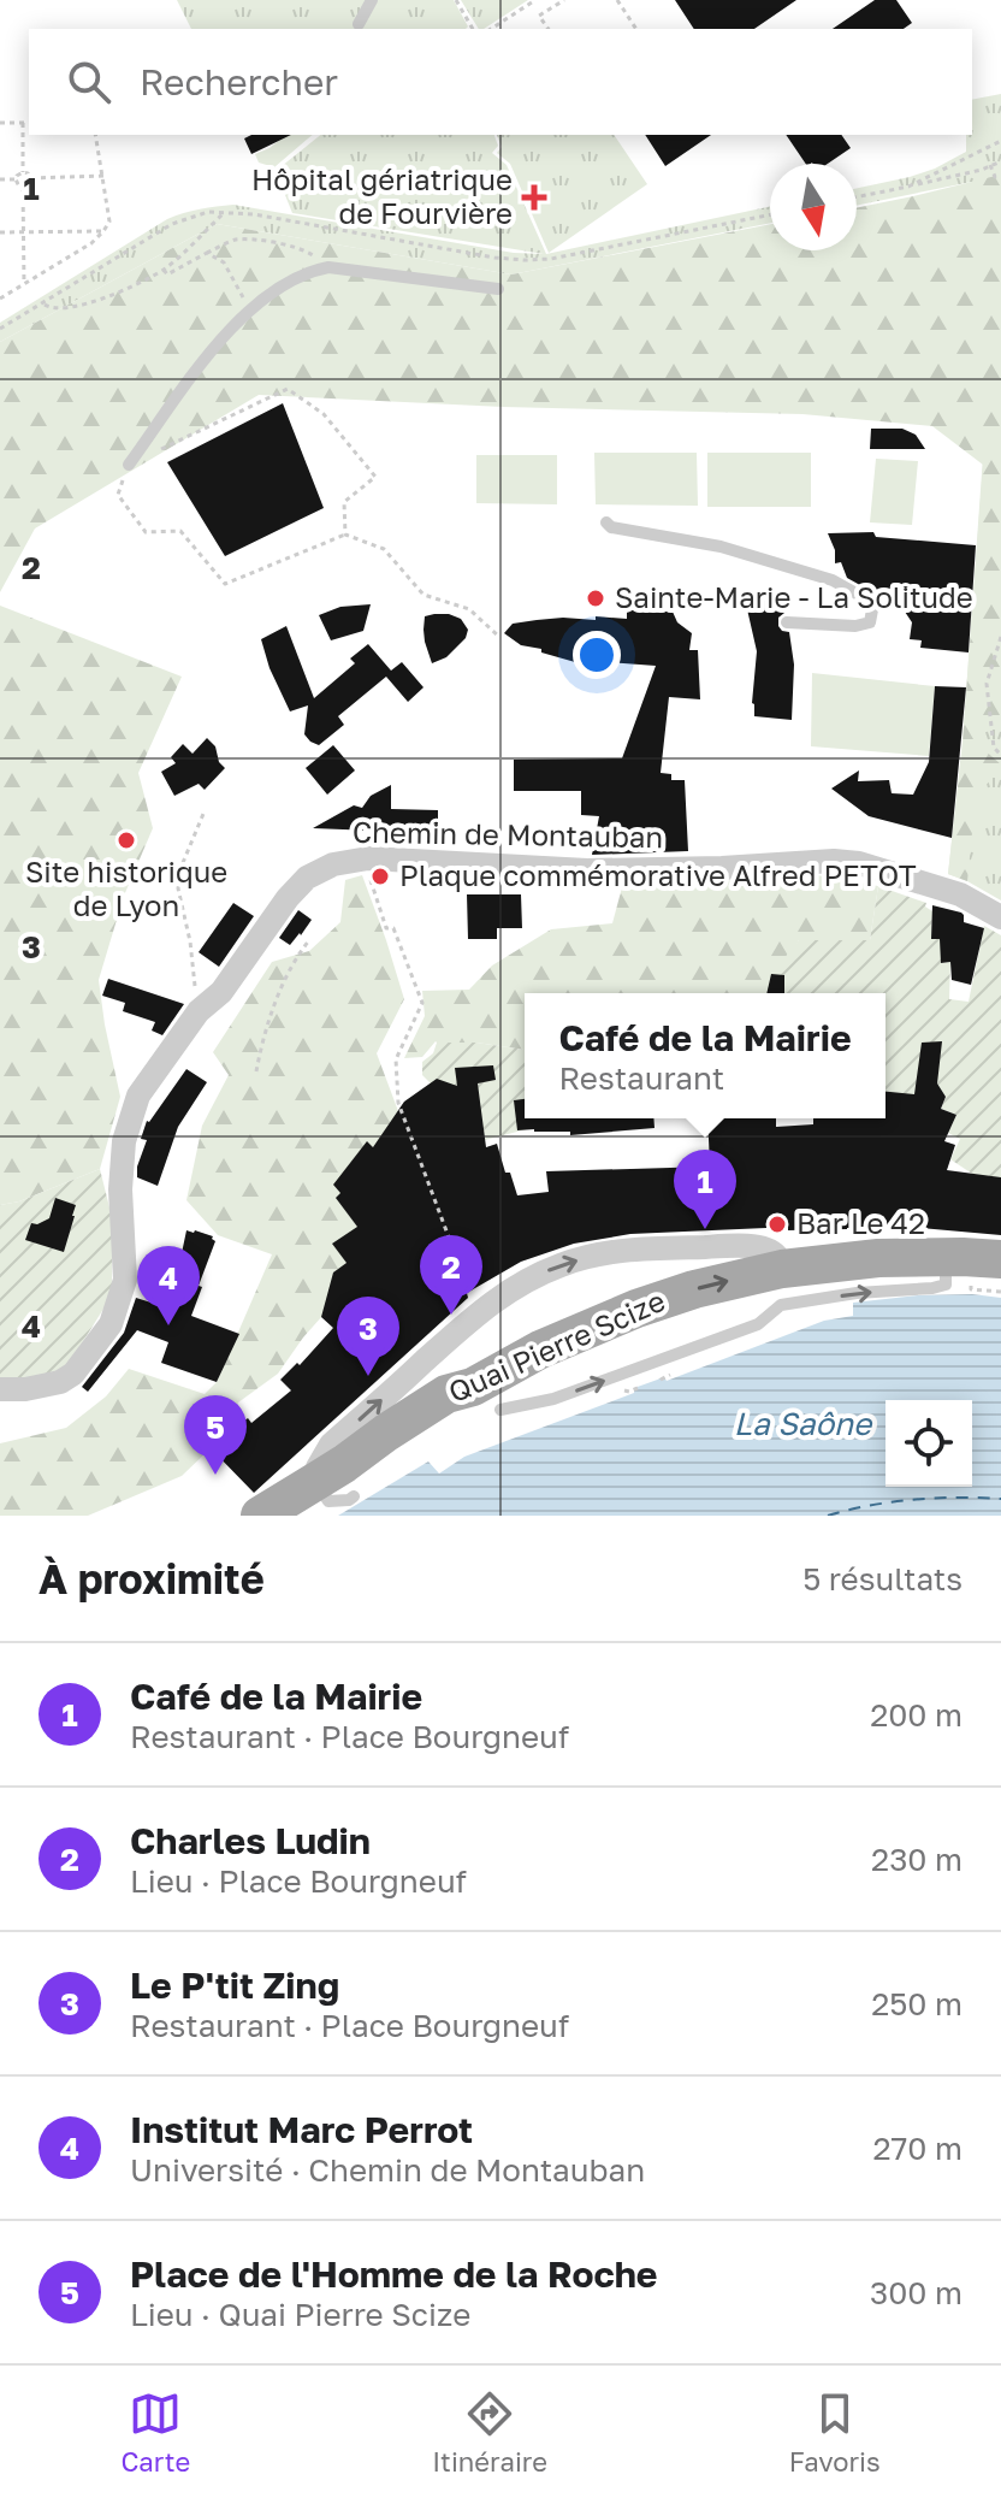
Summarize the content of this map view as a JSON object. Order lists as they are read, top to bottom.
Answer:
{
  "streets": {
    "main road": ["Quai Pierre Scize"],
    "street": ["Chemin de Montauban"]
  },
  "one_way": ["Quai Pierre Scize"],
  "water": ["La Saône"],
  "places": {
    "health": ["Hôpital gériatrique de Fourvière"],
    "other": [
      "Sainte-Marie - La Solitude",
      "Site historique de Lyon",
      "Plaque commémorative Alfred PETOT",
      "Bar Le 42"
    ]
  },
  "north": "bottom",
  "page": {
    "search": "Rechercher",
    "popup": ["Café de la Mairie", "Restaurant"],
    "pins": [
      "1",
      "2",
      "4",
      "3",
      "5"
    ],
    "heading": ["À proximité", "5 résultats"],
    "list": [
      {
        "mark": "1",
        "name": "Café de la Mairie",
        "note": "Restaurant · Place Bourgneuf",
        "value": "200 m"
      },
      {
        "mark": "2",
        "name": "Charles Ludin",
        "note": "Lieu · Place Bourgneuf",
        "value": "230 m"
      },
      {
        "mark": "3",
        "name": "Le P'tit Zing",
        "note": "Restaurant · Place Bourgneuf",
        "value": "250 m"
      },
      {
        "mark": "4",
        "name": "Institut Marc Perrot",
        "note": "Université · Chemin de Montauban",
        "value": "270 m"
      },
      {
        "mark": "5",
        "name": "Place de l'Homme de la Roche",
        "note": "Lieu · Quai Pierre Scize",
        "value": "300 m"
      }
    ],
    "nav": ["Carte", "Itinéraire", "Favoris"]
  },
  "grid": {
    "rows": [
      "1",
      "2",
      "3",
      "4"
    ]
  }
}
